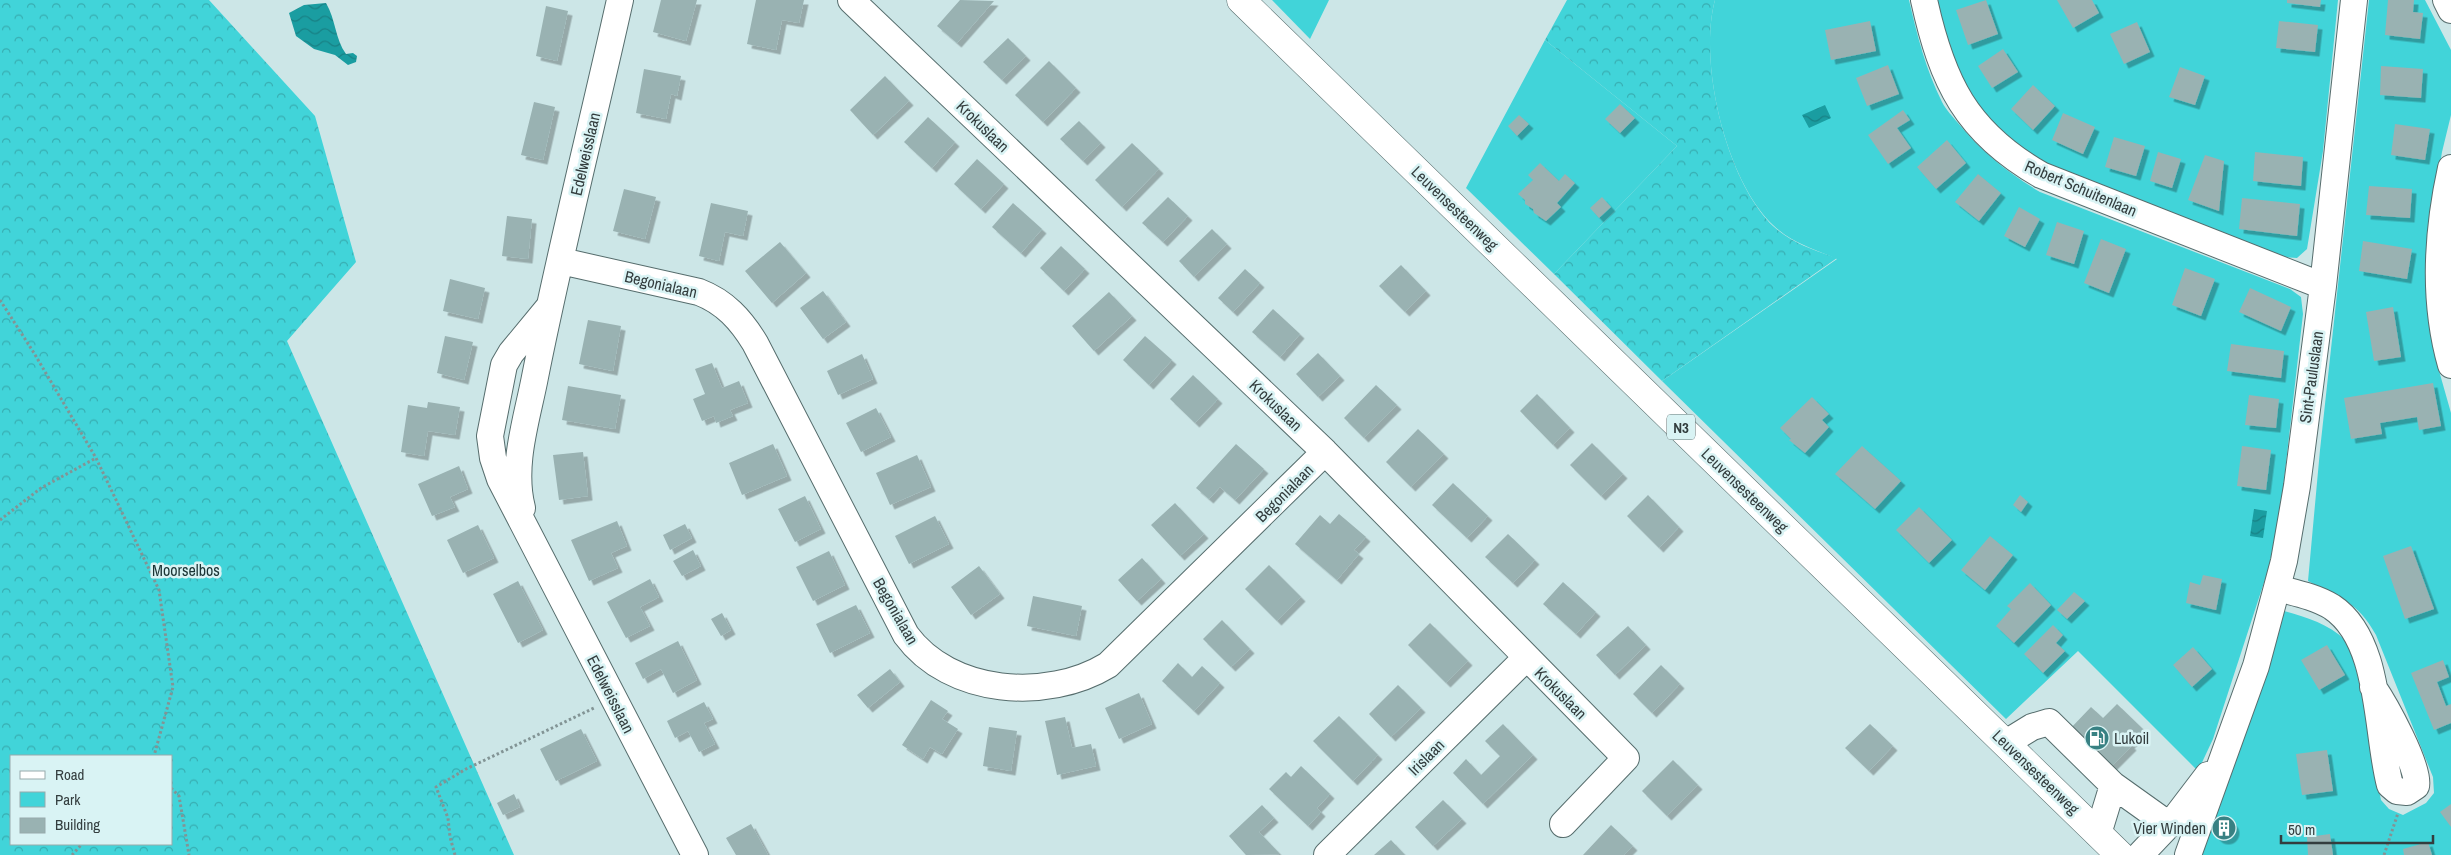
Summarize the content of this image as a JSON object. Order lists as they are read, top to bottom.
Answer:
{
  "streets": {
    "main road": ["Leuvensesteenweg", "N3"],
    "street": [
      "Krokuslaan",
      "Edelweisslaan",
      "Robert Schuitenlaan",
      "Begonialaan",
      "Sint-Pauluslaan",
      "Irislaan"
    ]
  },
  "crossings": [
    ["Krokuslaan", "Begonialaan"],
    ["Krokuslaan", "Irislaan"],
    ["Edelweisslaan", "Begonialaan"],
    ["Robert Schuitenlaan", "Sint-Pauluslaan"]
  ],
  "parks": ["Moorselbos"],
  "places": {
    "fuel station": ["Lukoil"],
    "building": ["Vier Winden"]
  },
  "legend": ["Road", "Park", "Building"],
  "scale_bar": "50 m"
}
